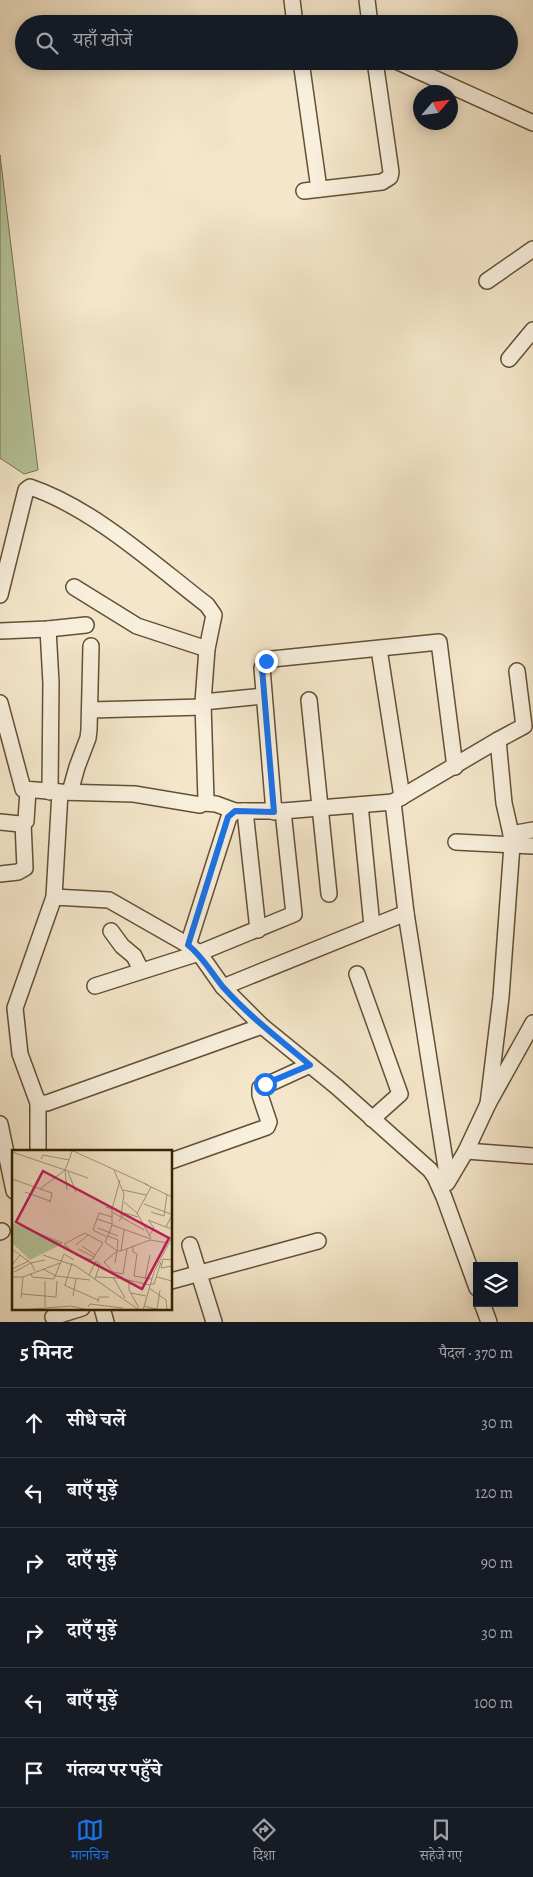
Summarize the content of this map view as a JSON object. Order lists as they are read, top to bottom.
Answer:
{
  "north": "top right",
  "page": {
    "search": "यहाँ खोजें",
    "heading": ["5 मिनट", "पैदल · 370 m"],
    "list": [
      ["सीधे चलें", "30 m"],
      ["बाएँ मुड़ें", "120 m"],
      ["दाएँ मुड़ें", "90 m"],
      ["दाएँ मुड़ें", "30 m"],
      ["बाएँ मुड़ें", "100 m"],
      "गंतव्य पर पहुँचे"
    ],
    "nav": ["मानचित्र", "दिशा", "सहेजे गए"]
  }
}
